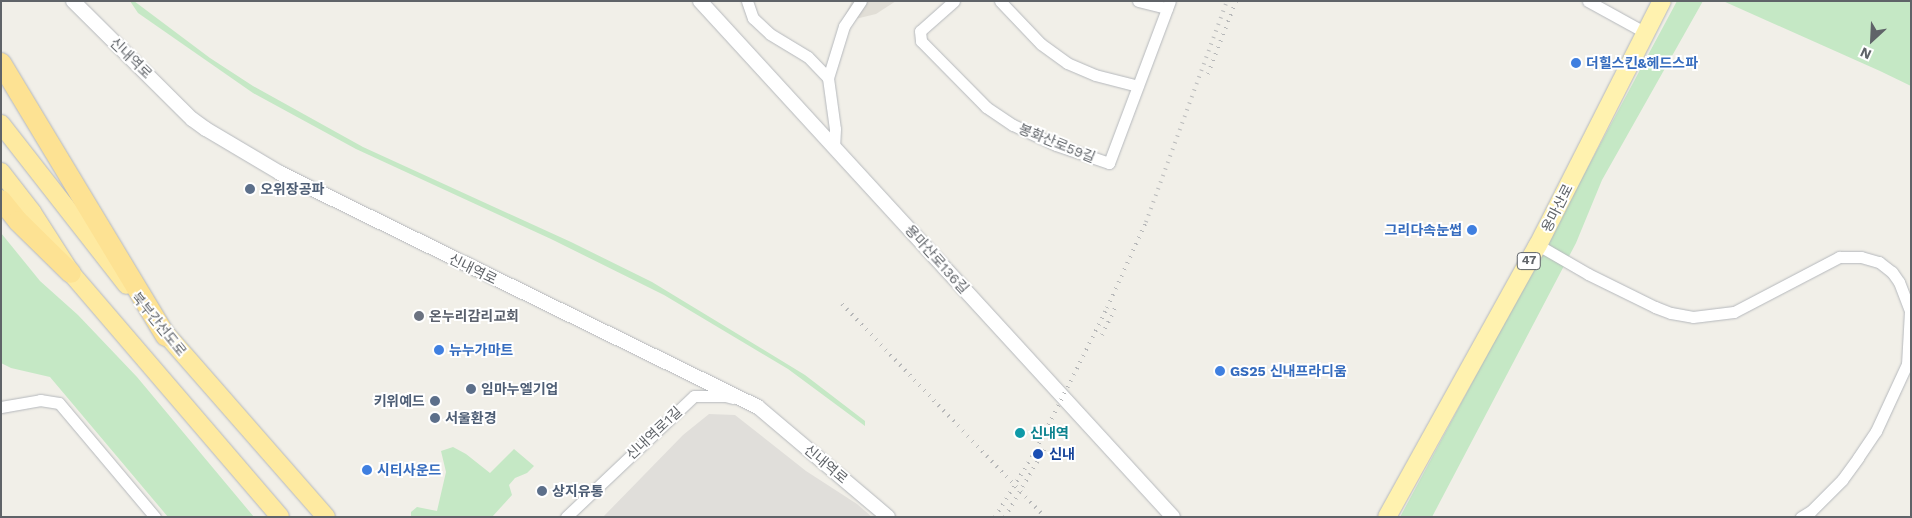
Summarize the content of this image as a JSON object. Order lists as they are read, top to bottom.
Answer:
{
  "streets": {
    "highway": ["북부간선도로"],
    "main road": ["용마산로", "47"],
    "street": [
      "신내역로",
      "봉화산로59길",
      "용마산로136길",
      "신내역로1길"
    ]
  },
  "crossings": [
    ["신내역로", "신내역로1길"]
  ],
  "places": [
    "더힐스킨&헤드스파",
    "오위장공파",
    "그리다속눈썹",
    "온누리감리교회",
    "뉴누가마트",
    "GS25 신내프라디움",
    "임마누엘기업",
    "키위예드",
    "서울환경",
    "신내역",
    "신내",
    "시티사운드",
    "상지유통"
  ],
  "north": "bottom left"
}
